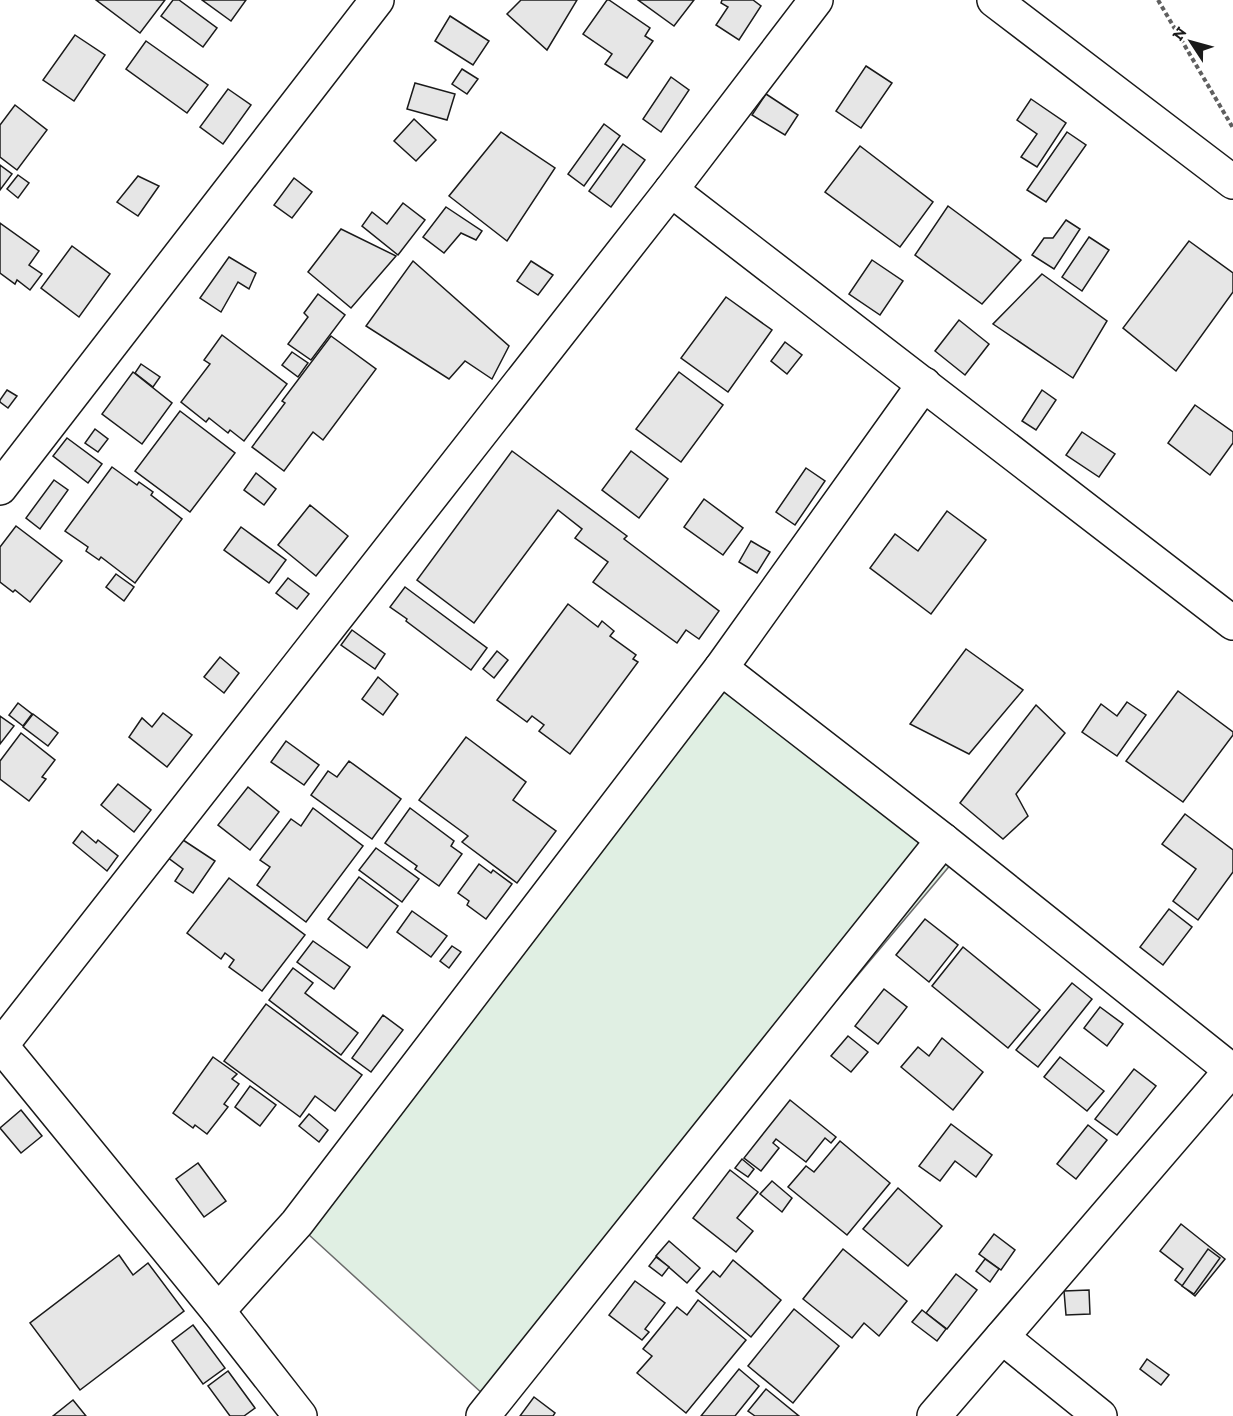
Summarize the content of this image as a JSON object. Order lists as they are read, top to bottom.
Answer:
{
  "north": "top left"
}
